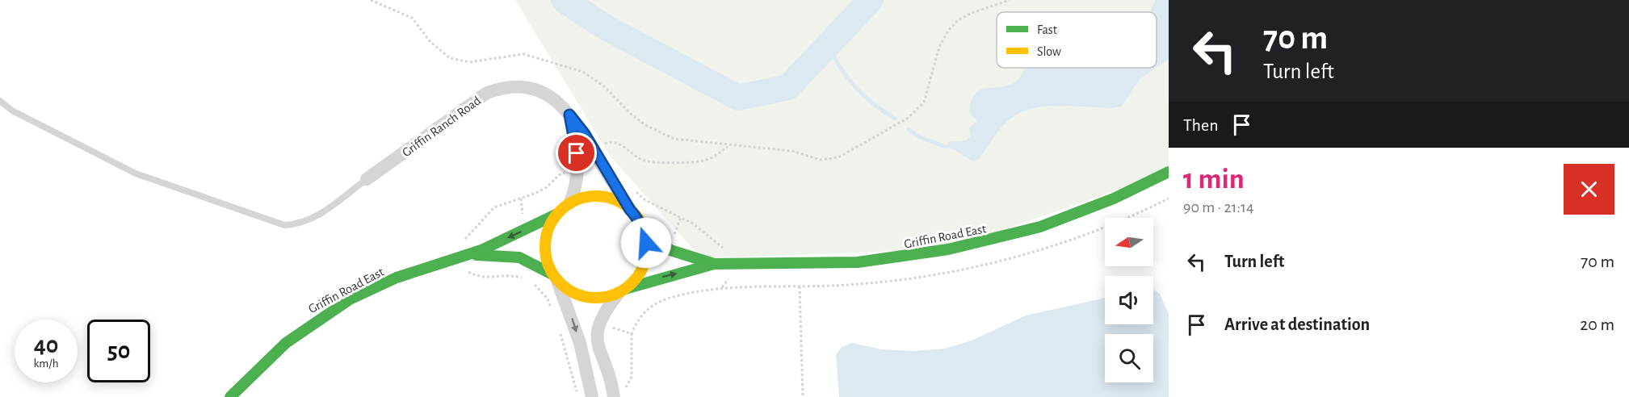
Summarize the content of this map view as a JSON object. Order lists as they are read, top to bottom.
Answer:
{
  "streets": {
    "main road": ["Griffin Road East"],
    "street": ["Griffin Ranch Road"]
  },
  "crossings": [
    ["Griffin Ranch Road", "Griffin Road East"]
  ],
  "legend": ["Fast", "Slow"],
  "north": "left",
  "page": {
    "turn": ["70 m", "Turn left"],
    "then": "Then",
    "heading": ["1 min", "90 m · 21:14"],
    "list": [
      {
        "name": "Turn left",
        "value": "70 m"
      },
      {
        "name": "Arrive at destination",
        "value": "20 m"
      }
    ],
    "speed": "40 km/h",
    "limit": "50"
  }
}
